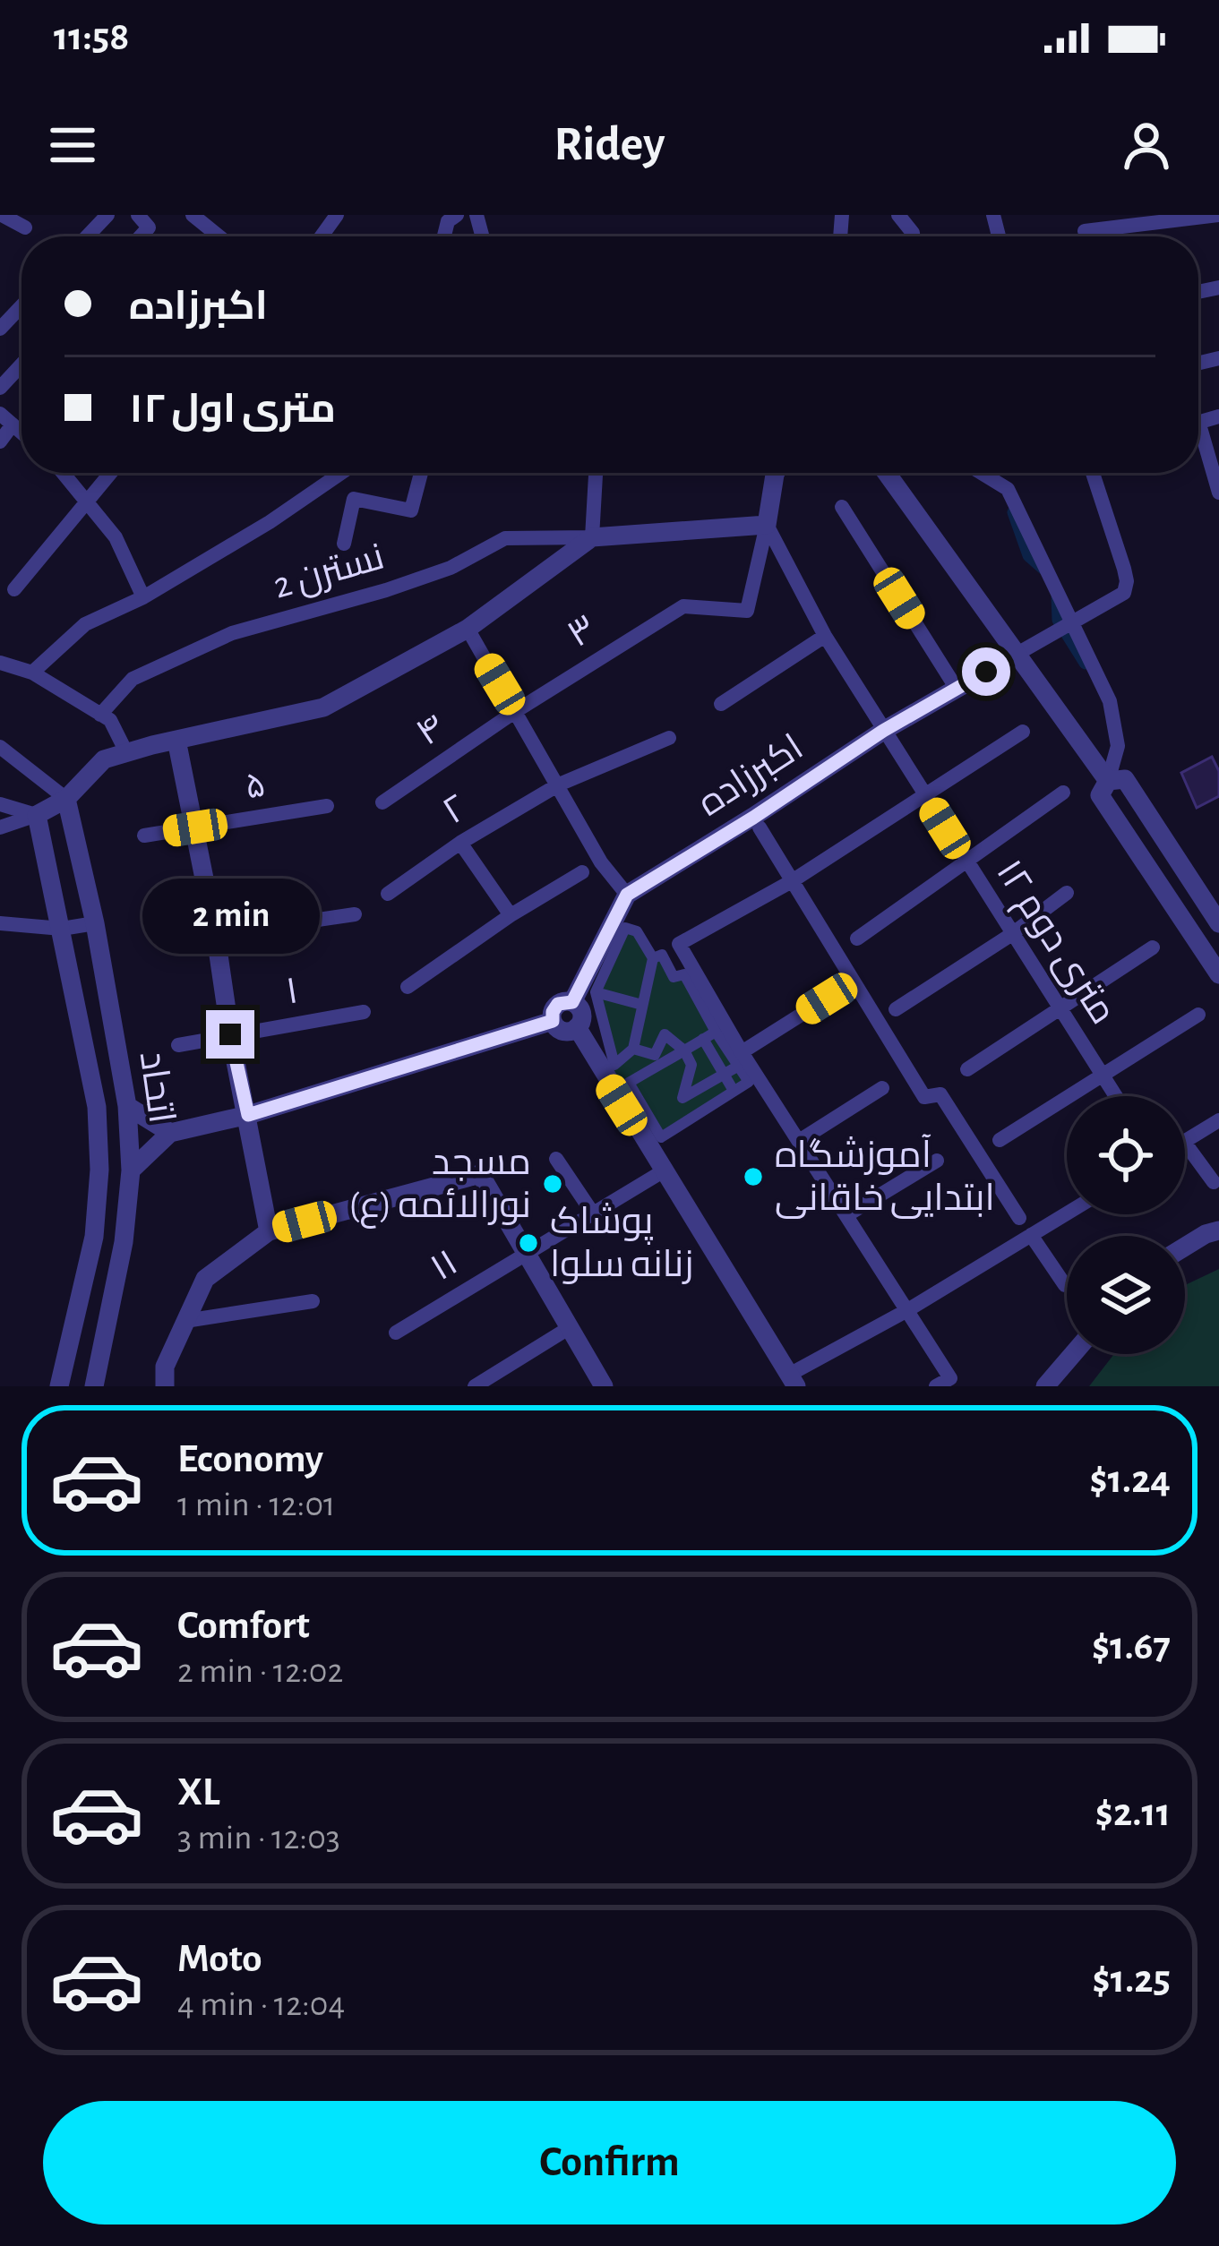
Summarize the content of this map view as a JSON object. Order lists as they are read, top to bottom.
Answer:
{
  "streets": {
    "street": [
      "نسترن 2",
      "۳",
      "۴",
      "اکبرزاده",
      "۵",
      "۲",
      "۱۲ متری دوم",
      "۱",
      "اتحاد",
      "۱۱"
    ]
  },
  "crossings": [
    ["۳", "۴"],
    ["۳", "۱۲ متری دوم"],
    ["اکبرزاده", "۱۲ متری دوم"]
  ],
  "places": ["آموزشگاه ابتدایی خاقانی", "مسجد نورالائمه (ع)", "پوشاک زنانه سلوا"],
  "page": {
    "status": "11:58",
    "header": "Ridey",
    "banner": ["اکبرزاده", "۱۲ متری اول"],
    "bubble": "2 min",
    "list": [
      {
        "name": "Economy",
        "note": "1 min · 12:01",
        "value": "$1.24"
      },
      {
        "name": "Comfort",
        "note": "2 min · 12:02",
        "value": "$1.67"
      },
      {
        "name": "XL",
        "note": "3 min · 12:03",
        "value": "$2.11"
      },
      {
        "name": "Moto",
        "note": "4 min · 12:04",
        "value": "$1.25"
      }
    ],
    "buttons": "Confirm"
  }
}
